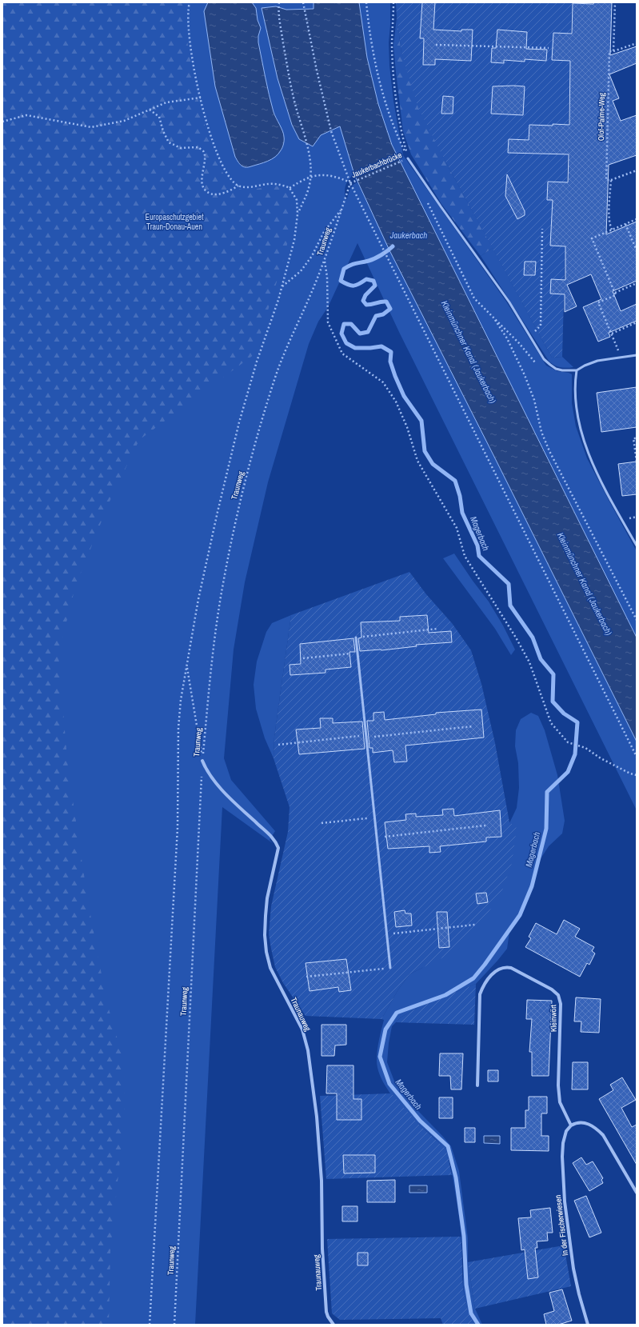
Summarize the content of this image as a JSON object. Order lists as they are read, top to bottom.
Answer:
{
  "streets": {
    "street": ["Traunauweg", "Kleinwört", "In der Fischerwiesen"],
    "path": ["Olof-Palme-Weg", "Jaukerbachbrücke", "Traunweg"]
  },
  "crossings": [
    ["Jaukerbachbrücke", "Traunweg"],
    ["Traunweg", "Traunauweg"],
    ["Kleinwört", "In der Fischerwiesen"]
  ],
  "water": ["Jaukerbach", "Kleinmünchner Kanal (Jaukerbach)", "Magerbach"],
  "parks": ["Europaschutzgebiet Traun-Donau-Auen"]
}
